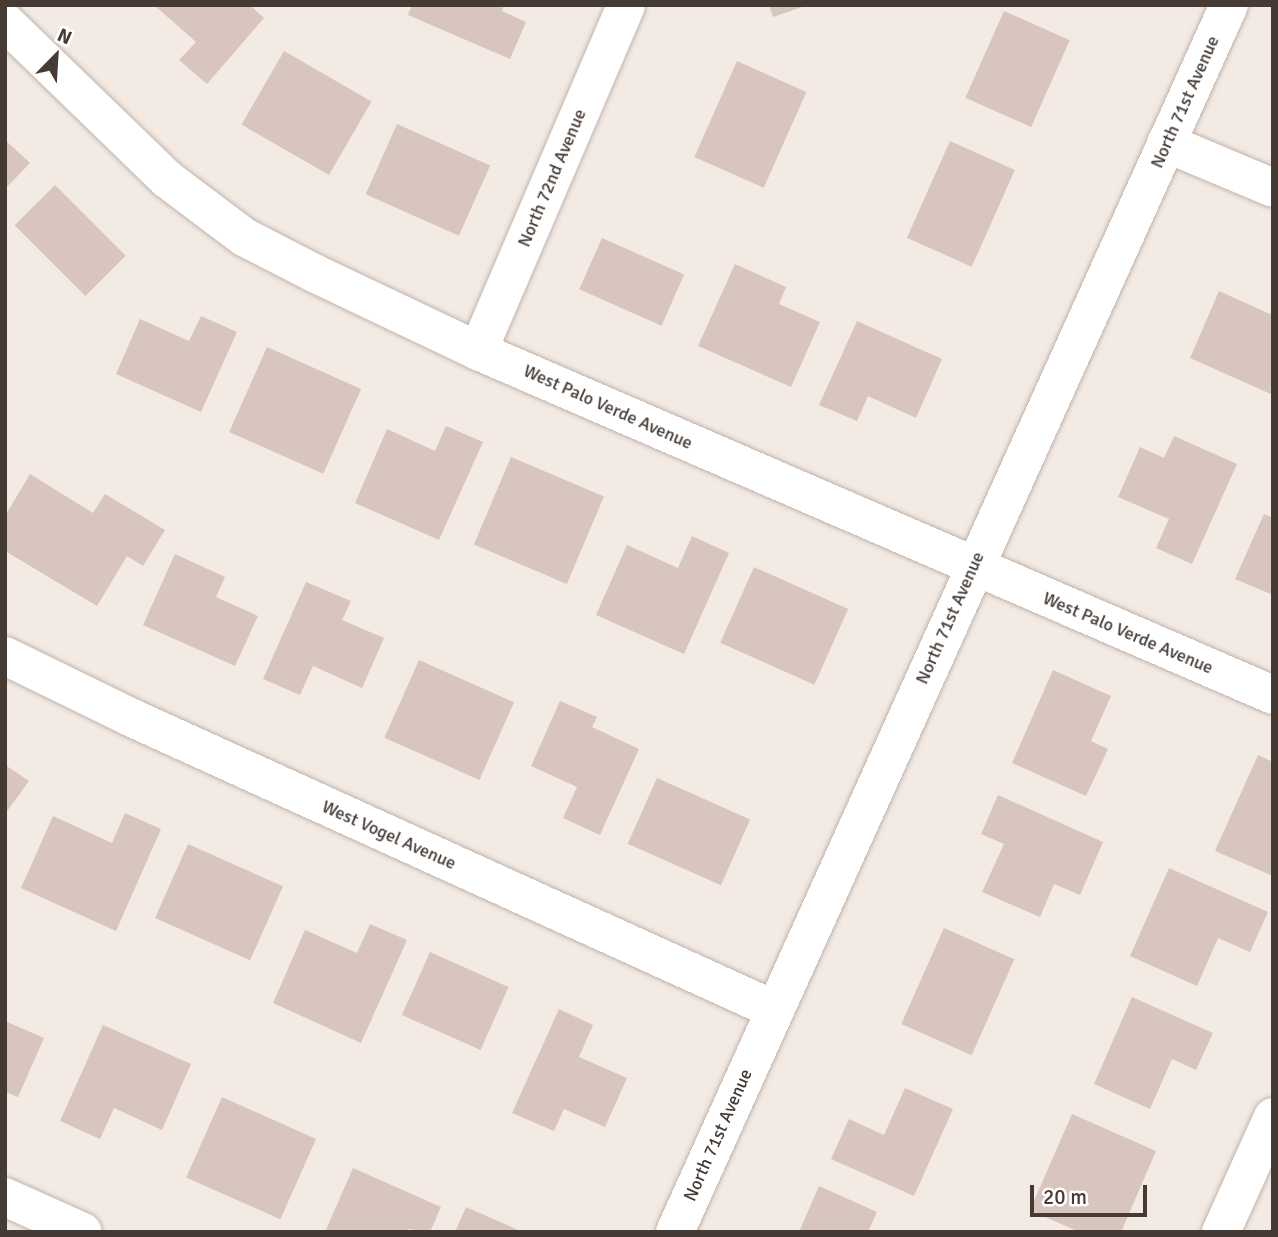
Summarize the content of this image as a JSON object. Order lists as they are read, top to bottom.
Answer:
{
  "streets": {
    "street": [
      "North 71st Avenue",
      "North 72nd Avenue",
      "West Palo Verde Avenue",
      "West Vogel Avenue"
    ]
  },
  "crossings": [
    ["North 71st Avenue", "West Palo Verde Avenue"],
    ["North 71st Avenue", "West Vogel Avenue"],
    ["North 72nd Avenue", "West Palo Verde Avenue"]
  ],
  "scale_bar": "20 m",
  "north": "top right"
}
